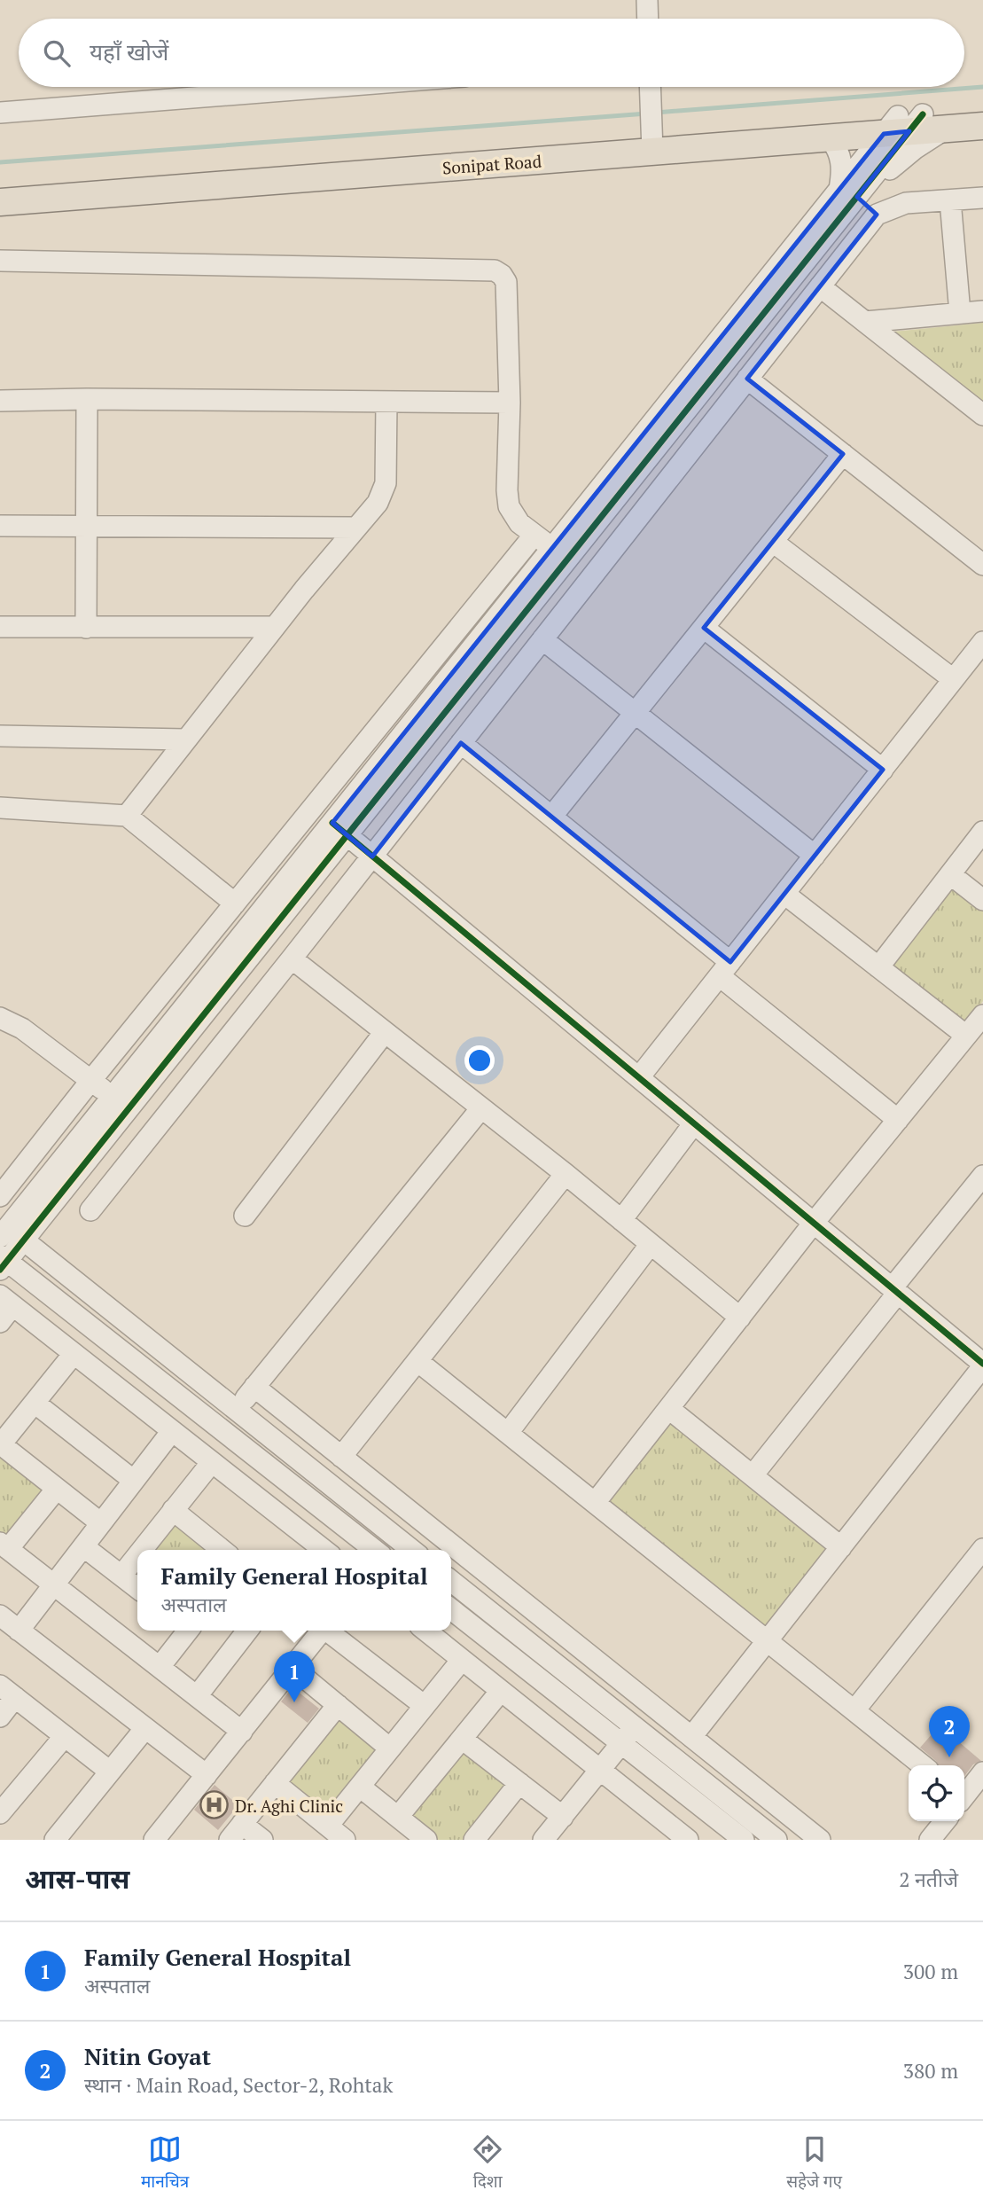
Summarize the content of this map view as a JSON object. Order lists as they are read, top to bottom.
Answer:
{
  "streets": {
    "main road": ["Sonipat Road"]
  },
  "places": {
    "hospital": ["Dr. Aghi Clinic"]
  },
  "page": {
    "search": "यहाँ खोजें",
    "popup": ["Family General Hospital", "अस्पताल"],
    "pins": ["1", "2"],
    "heading": ["आस-पास", "2 नतीजे"],
    "list": [
      {
        "mark": "1",
        "name": "Family General Hospital",
        "note": "अस्पताल",
        "value": "300 m"
      },
      {
        "mark": "2",
        "name": "Nitin Goyat",
        "note": "स्थान · Main Road, Sector-2, Rohtak",
        "value": "380 m"
      }
    ],
    "nav": ["मानचित्र", "दिशा", "सहेजे गए"]
  }
}
